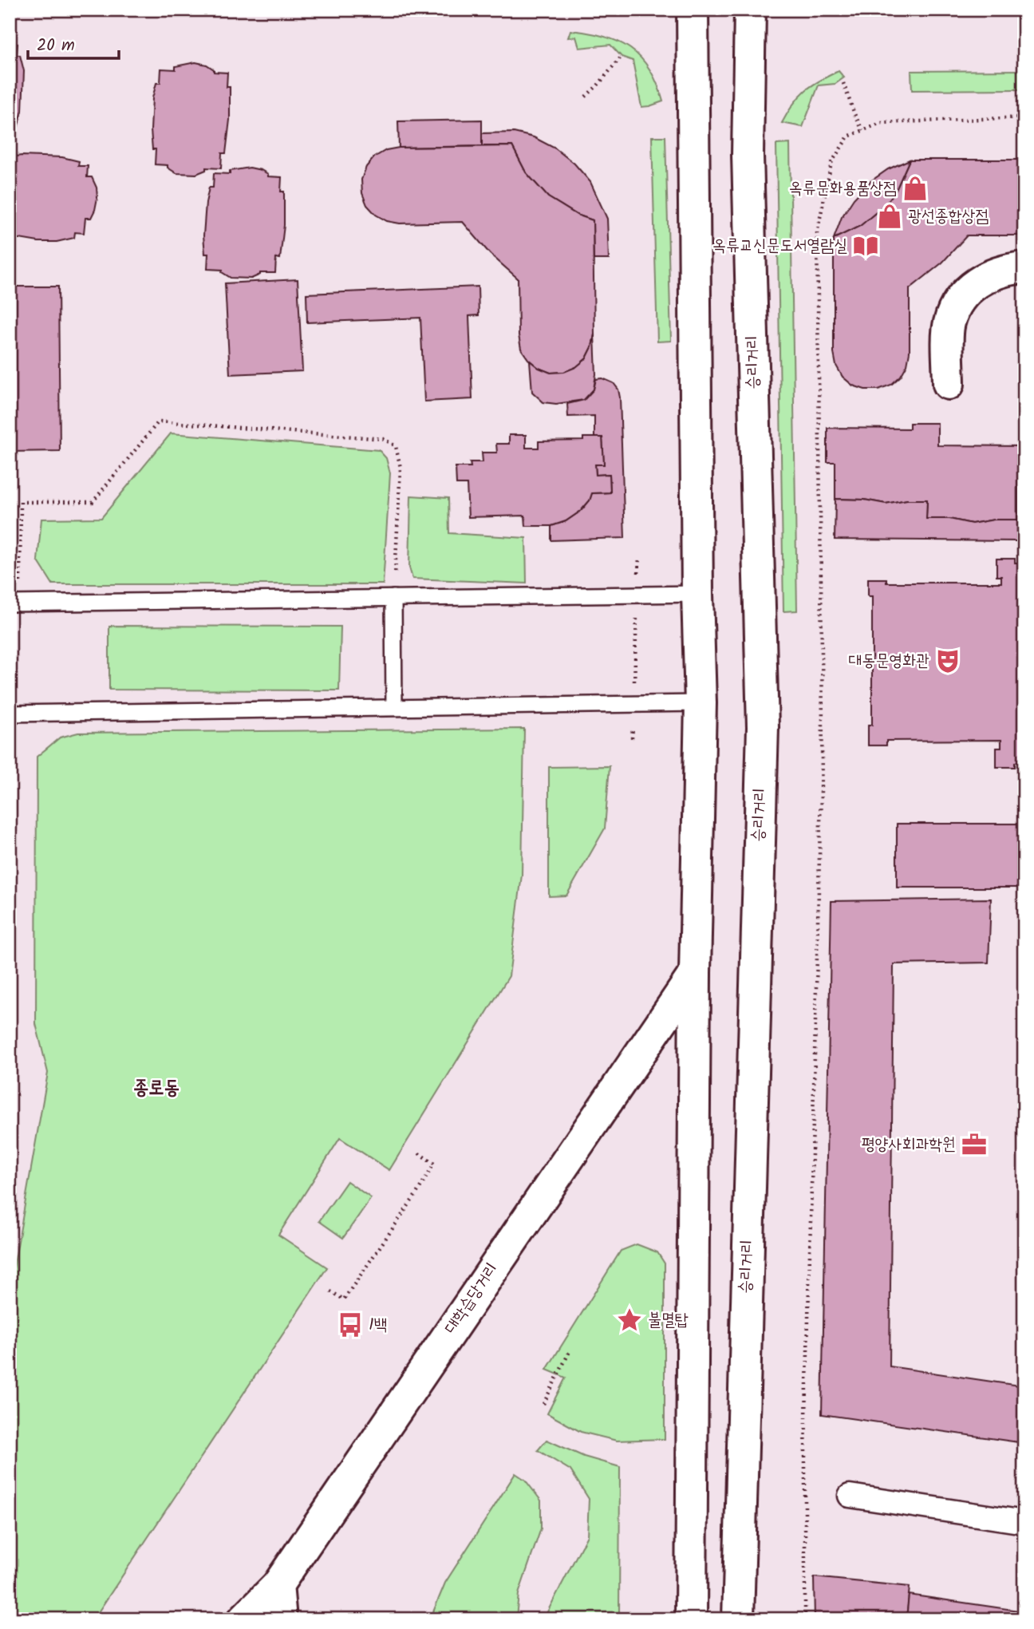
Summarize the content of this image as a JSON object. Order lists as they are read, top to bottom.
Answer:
{
  "streets": {
    "main road": ["승리거리", "대학습당거리"]
  },
  "districts": ["종로동"],
  "places": {
    "shop": ["옥류문화용품상점", "광선종합상점"],
    "library": ["옥류교신문도서열람실"],
    "theatre": ["대동문영화관"],
    "office": ["평양사회과학원"],
    "place": ["불멸탑"],
    "bus stop": ["1백"]
  },
  "scale_bar": "20 m"
}
